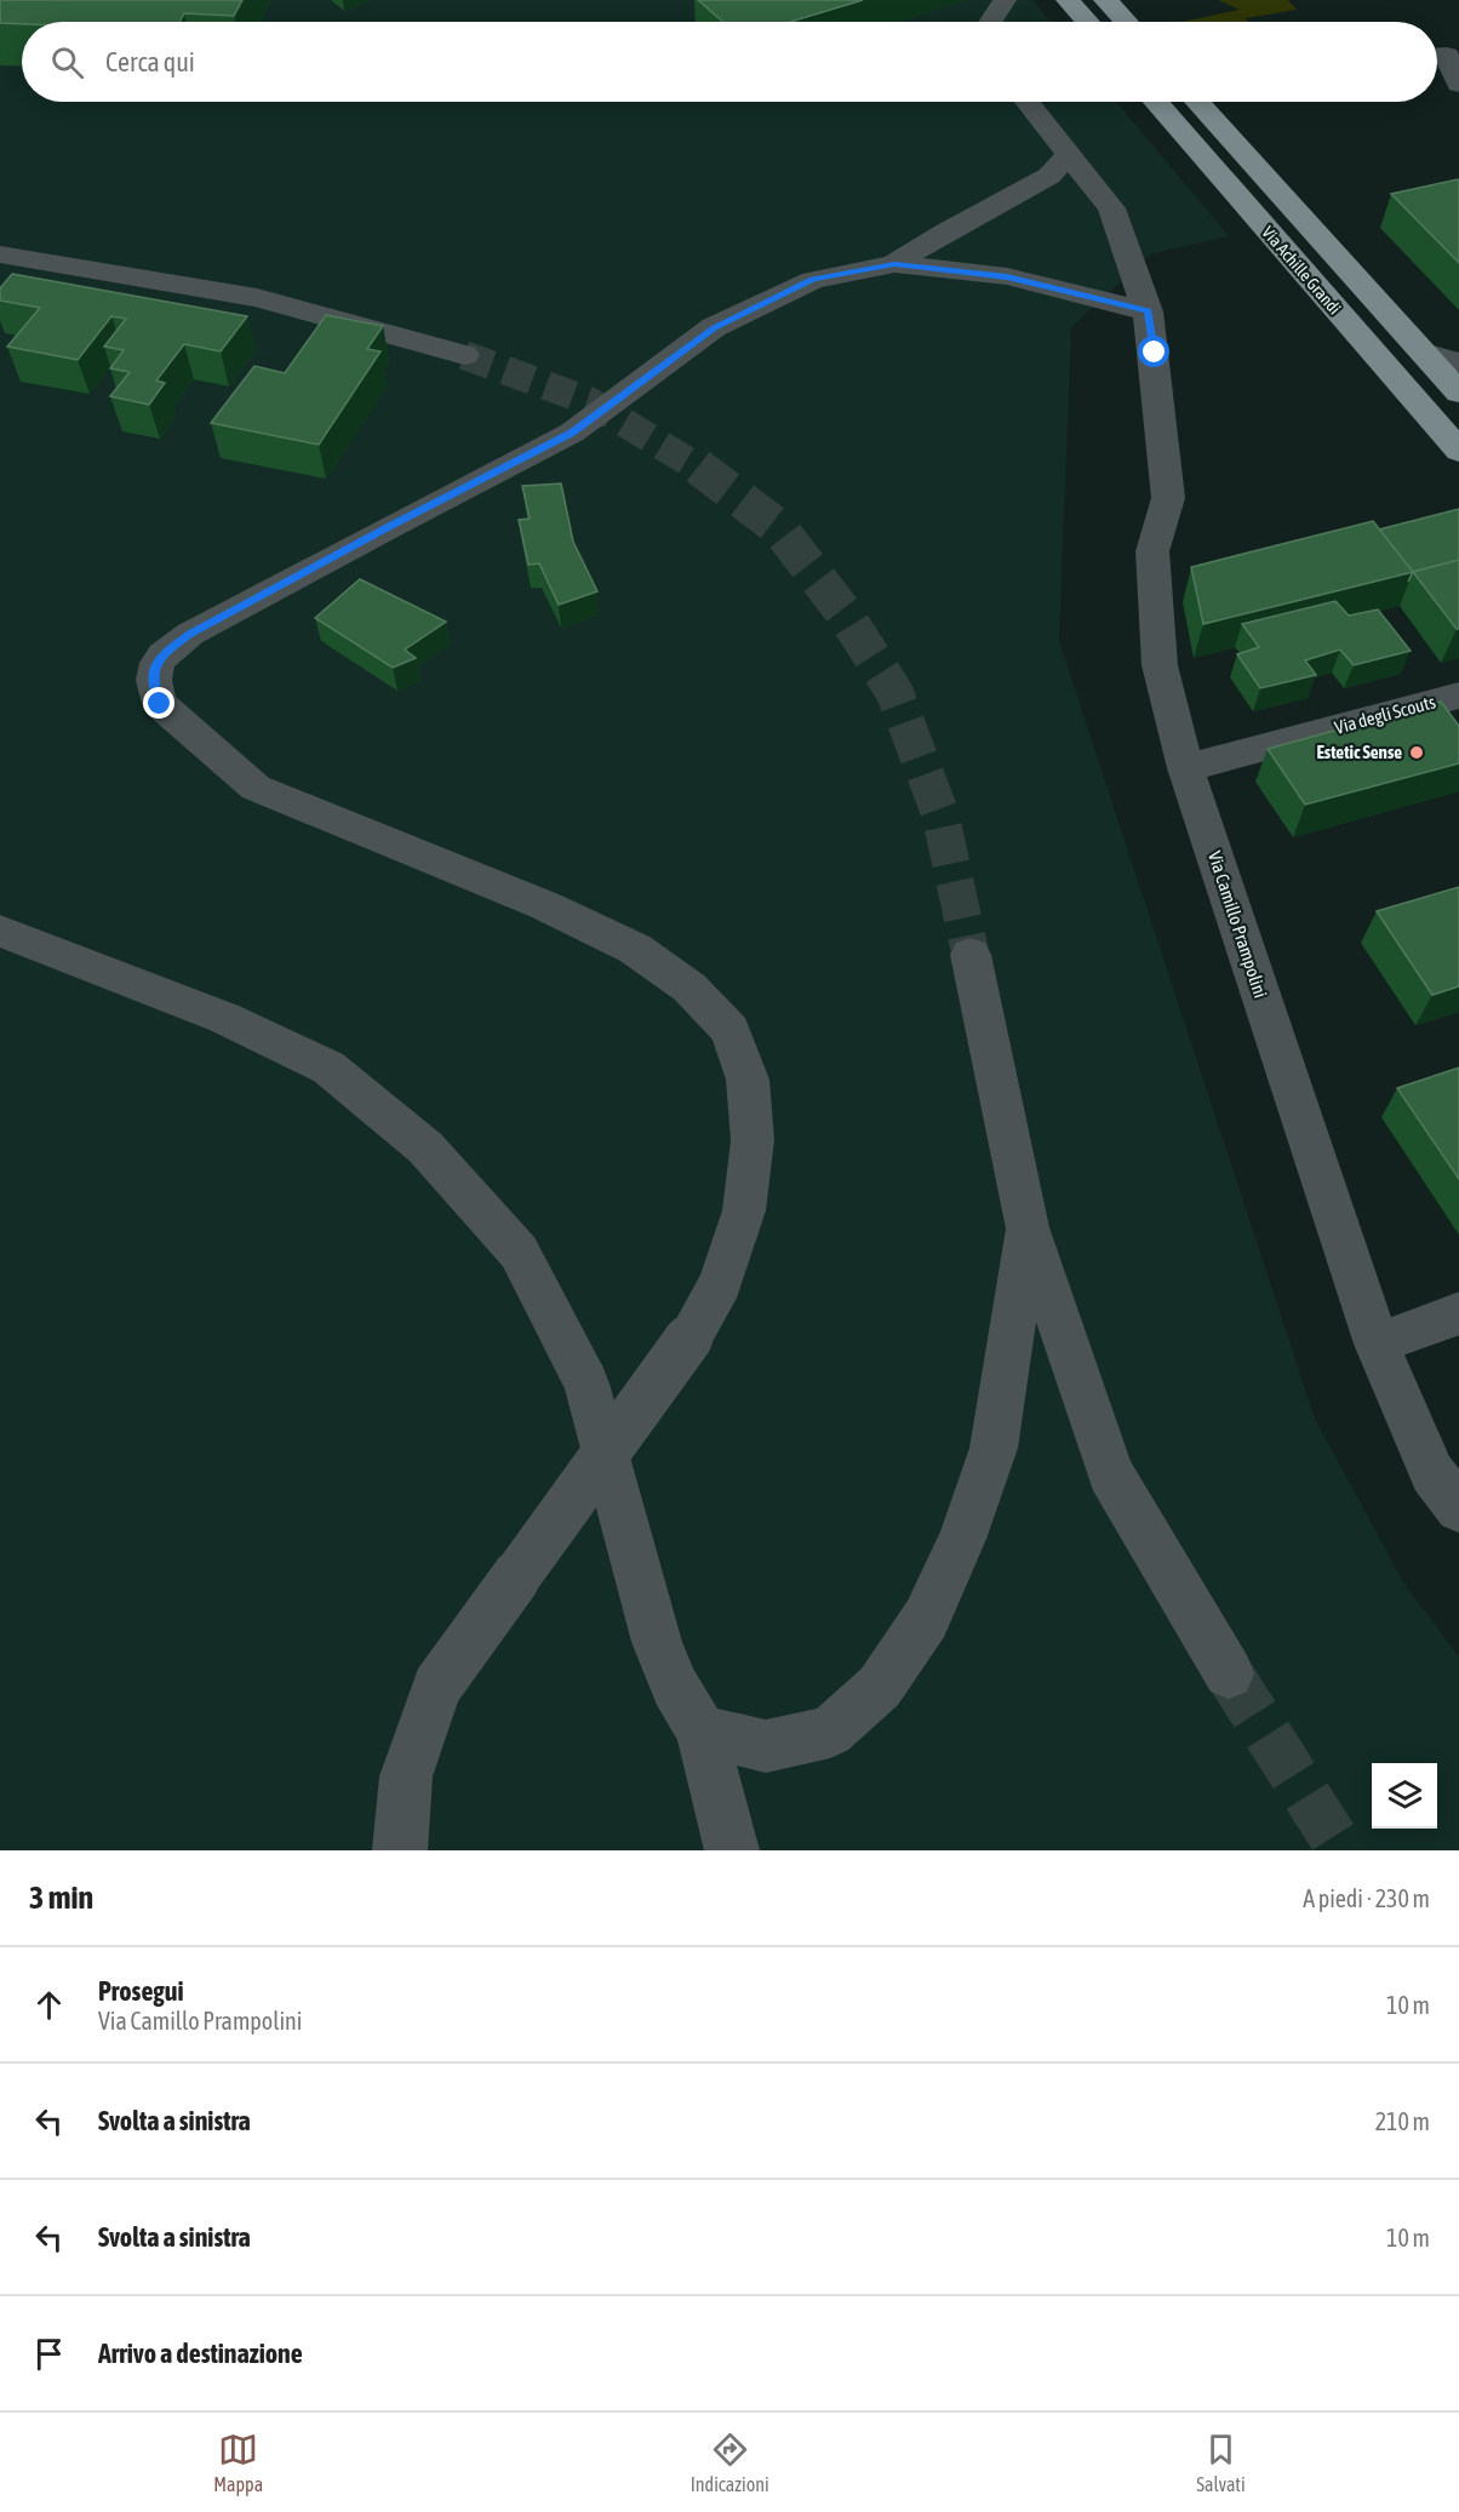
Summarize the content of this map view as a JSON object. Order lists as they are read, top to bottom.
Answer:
{
  "streets": {
    "main road": ["Via Achille Grandi"],
    "street": ["Via degli Scouts", "Via Camillo Prampolini"]
  },
  "crossings": [
    ["Via degli Scouts", "Via Camillo Prampolini"]
  ],
  "places": ["Estetic Sense"],
  "page": {
    "search": "Cerca qui",
    "heading": ["3 min", "A piedi · 230 m"],
    "list": [
      ["Prosegui", "Via Camillo Prampolini", "10 m"],
      ["Svolta a sinistra", "210 m"],
      ["Svolta a sinistra", "10 m"],
      "Arrivo a destinazione"
    ],
    "nav": ["Mappa", "Indicazioni", "Salvati"]
  }
}
